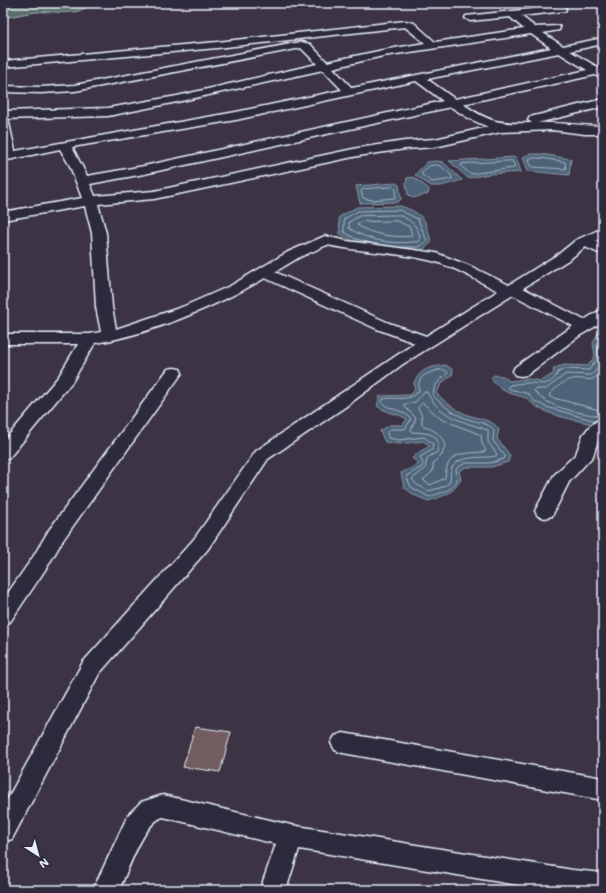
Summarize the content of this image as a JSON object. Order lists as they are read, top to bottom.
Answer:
{
  "north": "bottom right"
}
